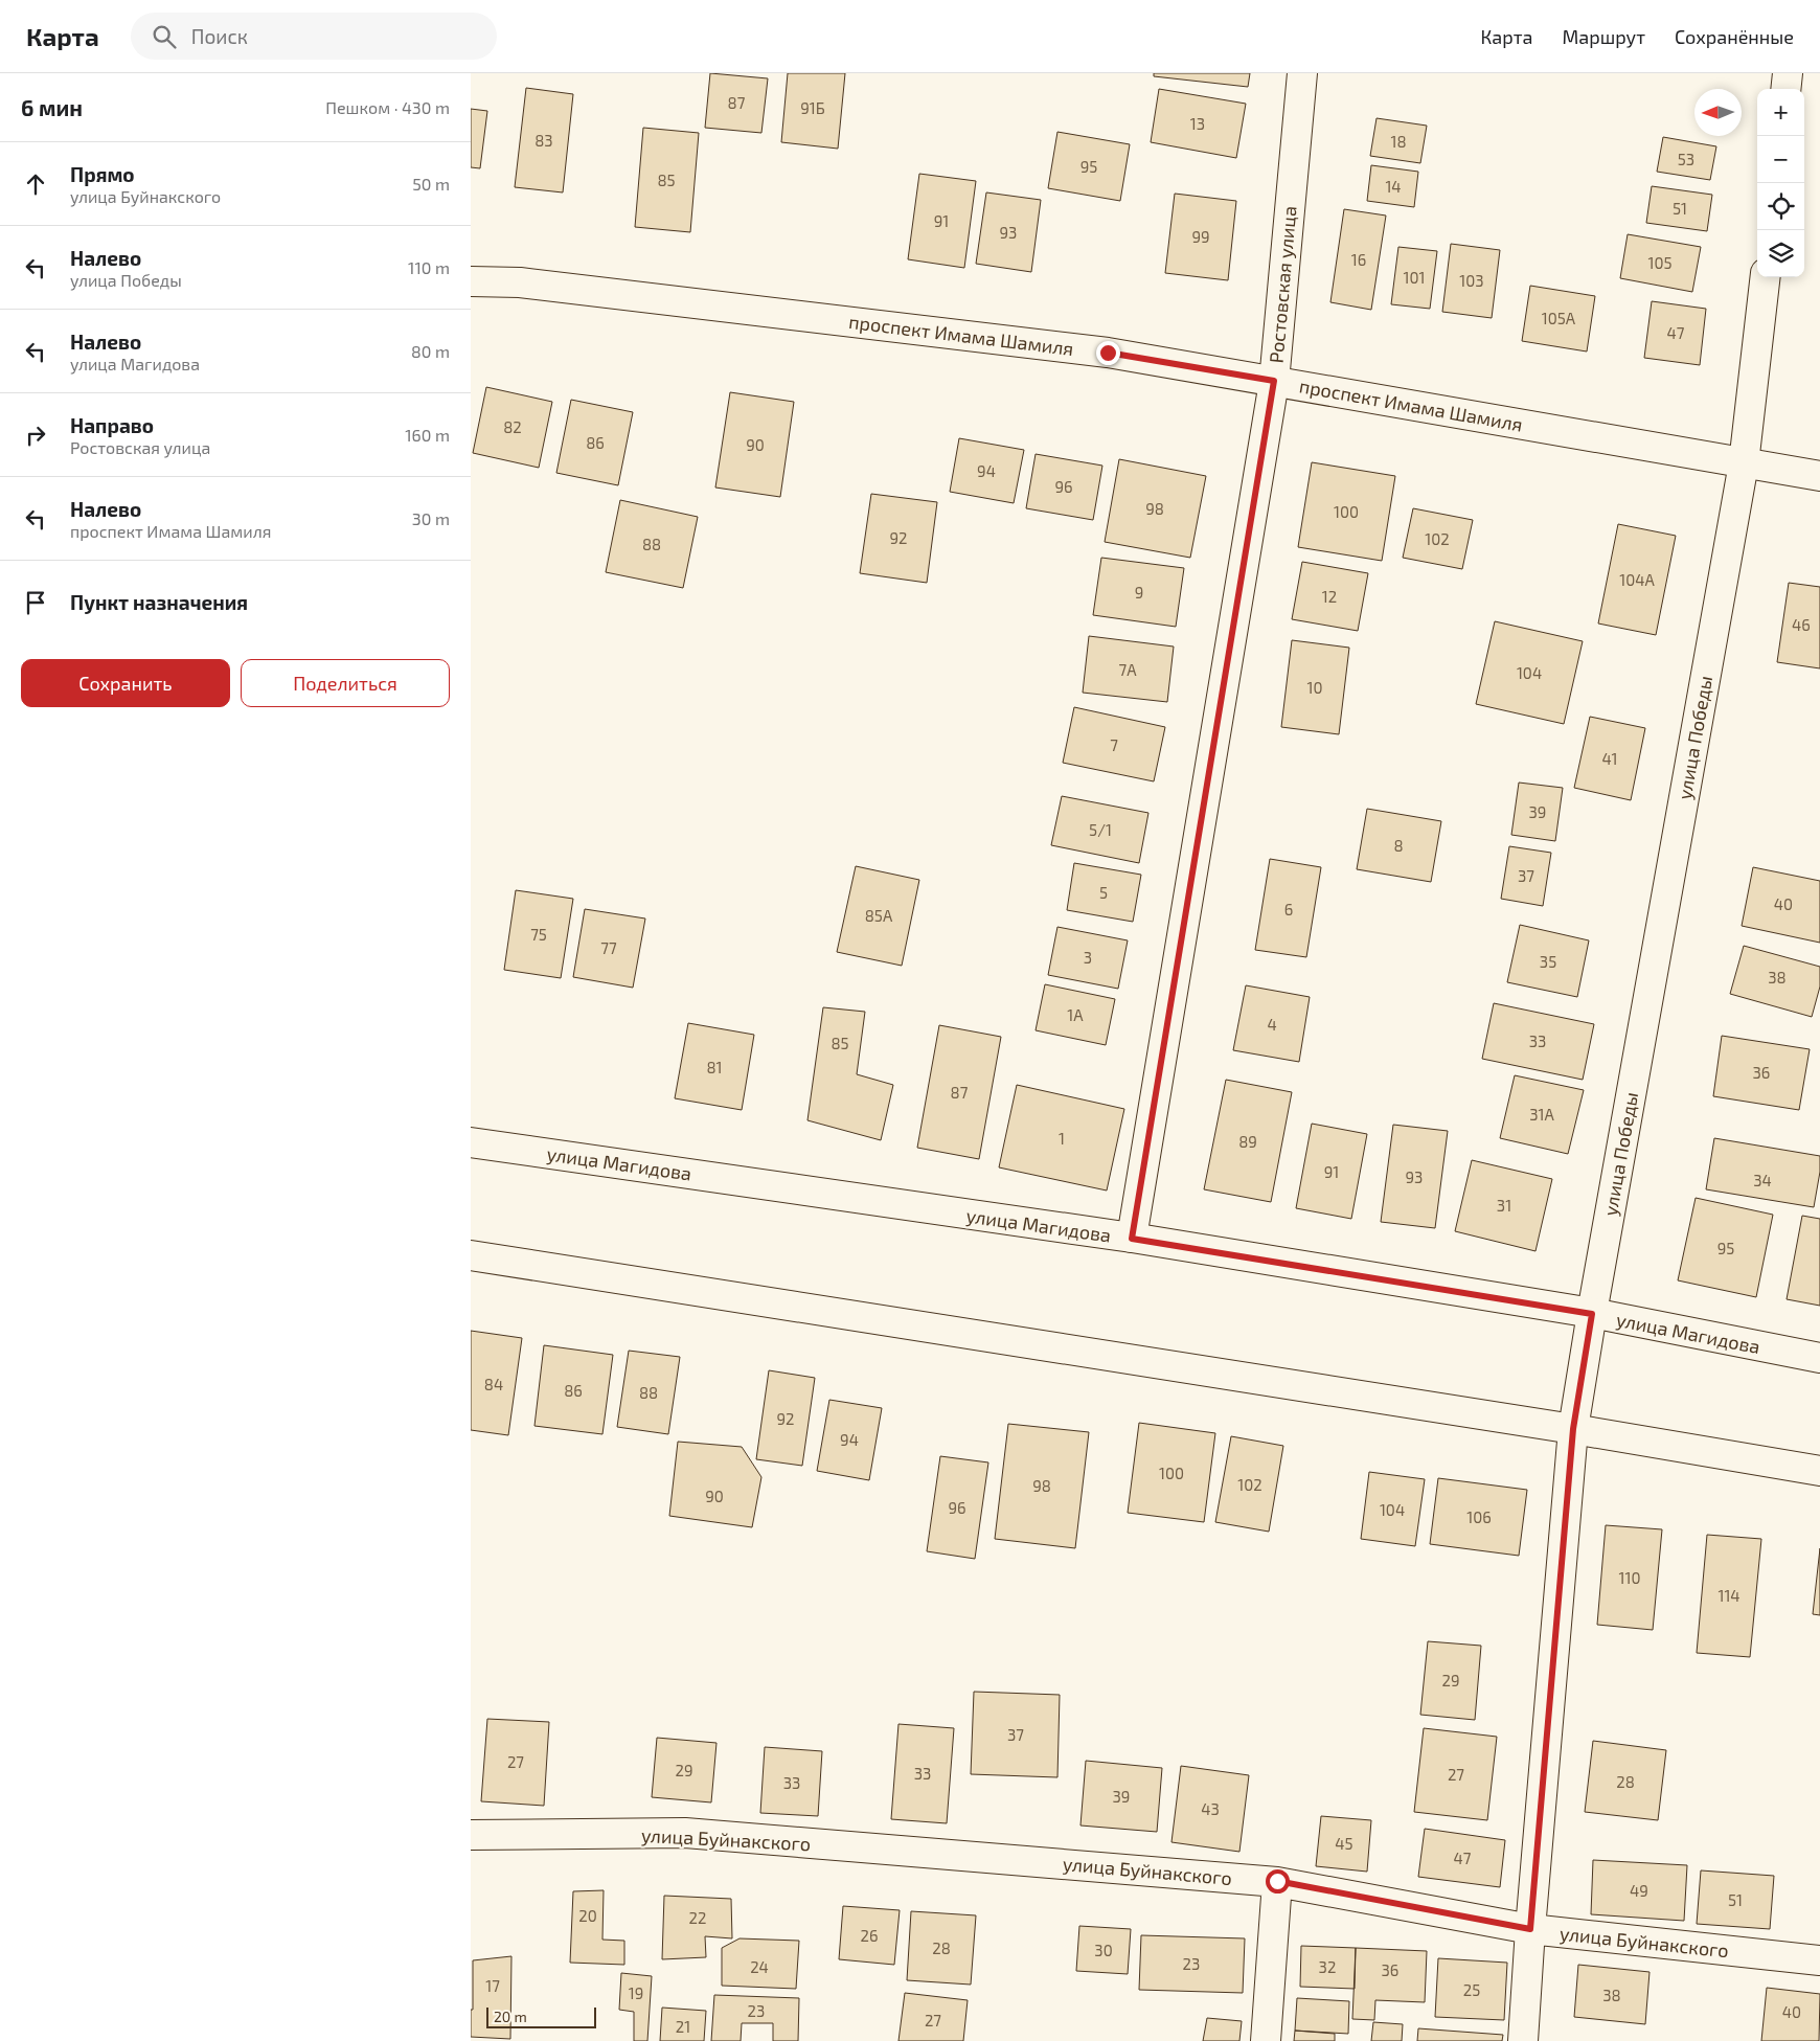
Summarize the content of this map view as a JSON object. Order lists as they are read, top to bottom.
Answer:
{
  "streets": {
    "street": [
      "Ростовская улица",
      "проспект Имама Шамиля",
      "улица Победы",
      "улица Магидова",
      "улица Буйнакского"
    ]
  },
  "crossings": [
    ["Ростовская улица", "проспект Имама Шамиля"],
    ["Ростовская улица", "улица Магидова"],
    ["проспект Имама Шамиля", "улица Победы"],
    ["улица Победы", "улица Магидова"],
    ["улица Победы", "улица Буйнакского"]
  ],
  "house_numbers": [
    "87",
    "91Б",
    "13",
    "83",
    "18",
    "53",
    "95",
    "85",
    "14",
    "51",
    "91",
    "93",
    "99",
    "16",
    "105",
    "101",
    "103",
    "105А",
    "47",
    "82",
    "86",
    "90",
    "94",
    "96",
    "98",
    "100",
    "92",
    "102",
    "88",
    "104А",
    "9",
    "12",
    "46",
    "7А",
    "104",
    "10",
    "7",
    "41",
    "39",
    "5/1",
    "8",
    "37",
    "5",
    "40",
    "6",
    "85А",
    "75",
    "77",
    "3",
    "35",
    "38",
    "1А",
    "4",
    "33",
    "85",
    "81",
    "36",
    "87",
    "31А",
    "1",
    "89",
    "91",
    "93",
    "34",
    "31",
    "95",
    "84",
    "86",
    "88",
    "92",
    "94",
    "100",
    "102",
    "98",
    "90",
    "96",
    "104",
    "106",
    "110",
    "114",
    "29",
    "37",
    "27",
    "29",
    "33",
    "27",
    "28",
    "33",
    "39",
    "43",
    "45",
    "47",
    "49",
    "51",
    "20",
    "22",
    "26",
    "28",
    "30",
    "23",
    "24",
    "32",
    "36",
    "17",
    "25",
    "19",
    "38",
    "23",
    "40",
    "27",
    "21"
  ],
  "scale_bar": "20 m",
  "north": "left",
  "page": {
    "header": "Карта",
    "search": "Поиск",
    "nav": ["Карта", "Маршрут", "Сохранённые"],
    "heading": ["6 мин", "Пешком · 430 m"],
    "map_buttons": ["+", "−"],
    "list": [
      ["Прямо", "улица Буйнакского", "50 m"],
      ["Налево", "улица Победы", "110 m"],
      ["Налево", "улица Магидова", "80 m"],
      ["Направо", "Ростовская улица", "160 m"],
      ["Налево", "проспект Имама Шамиля", "30 m"],
      "Пункт назначения"
    ],
    "buttons": ["Сохранить", "Поделиться"],
    "scale": "20 m"
  }
}
